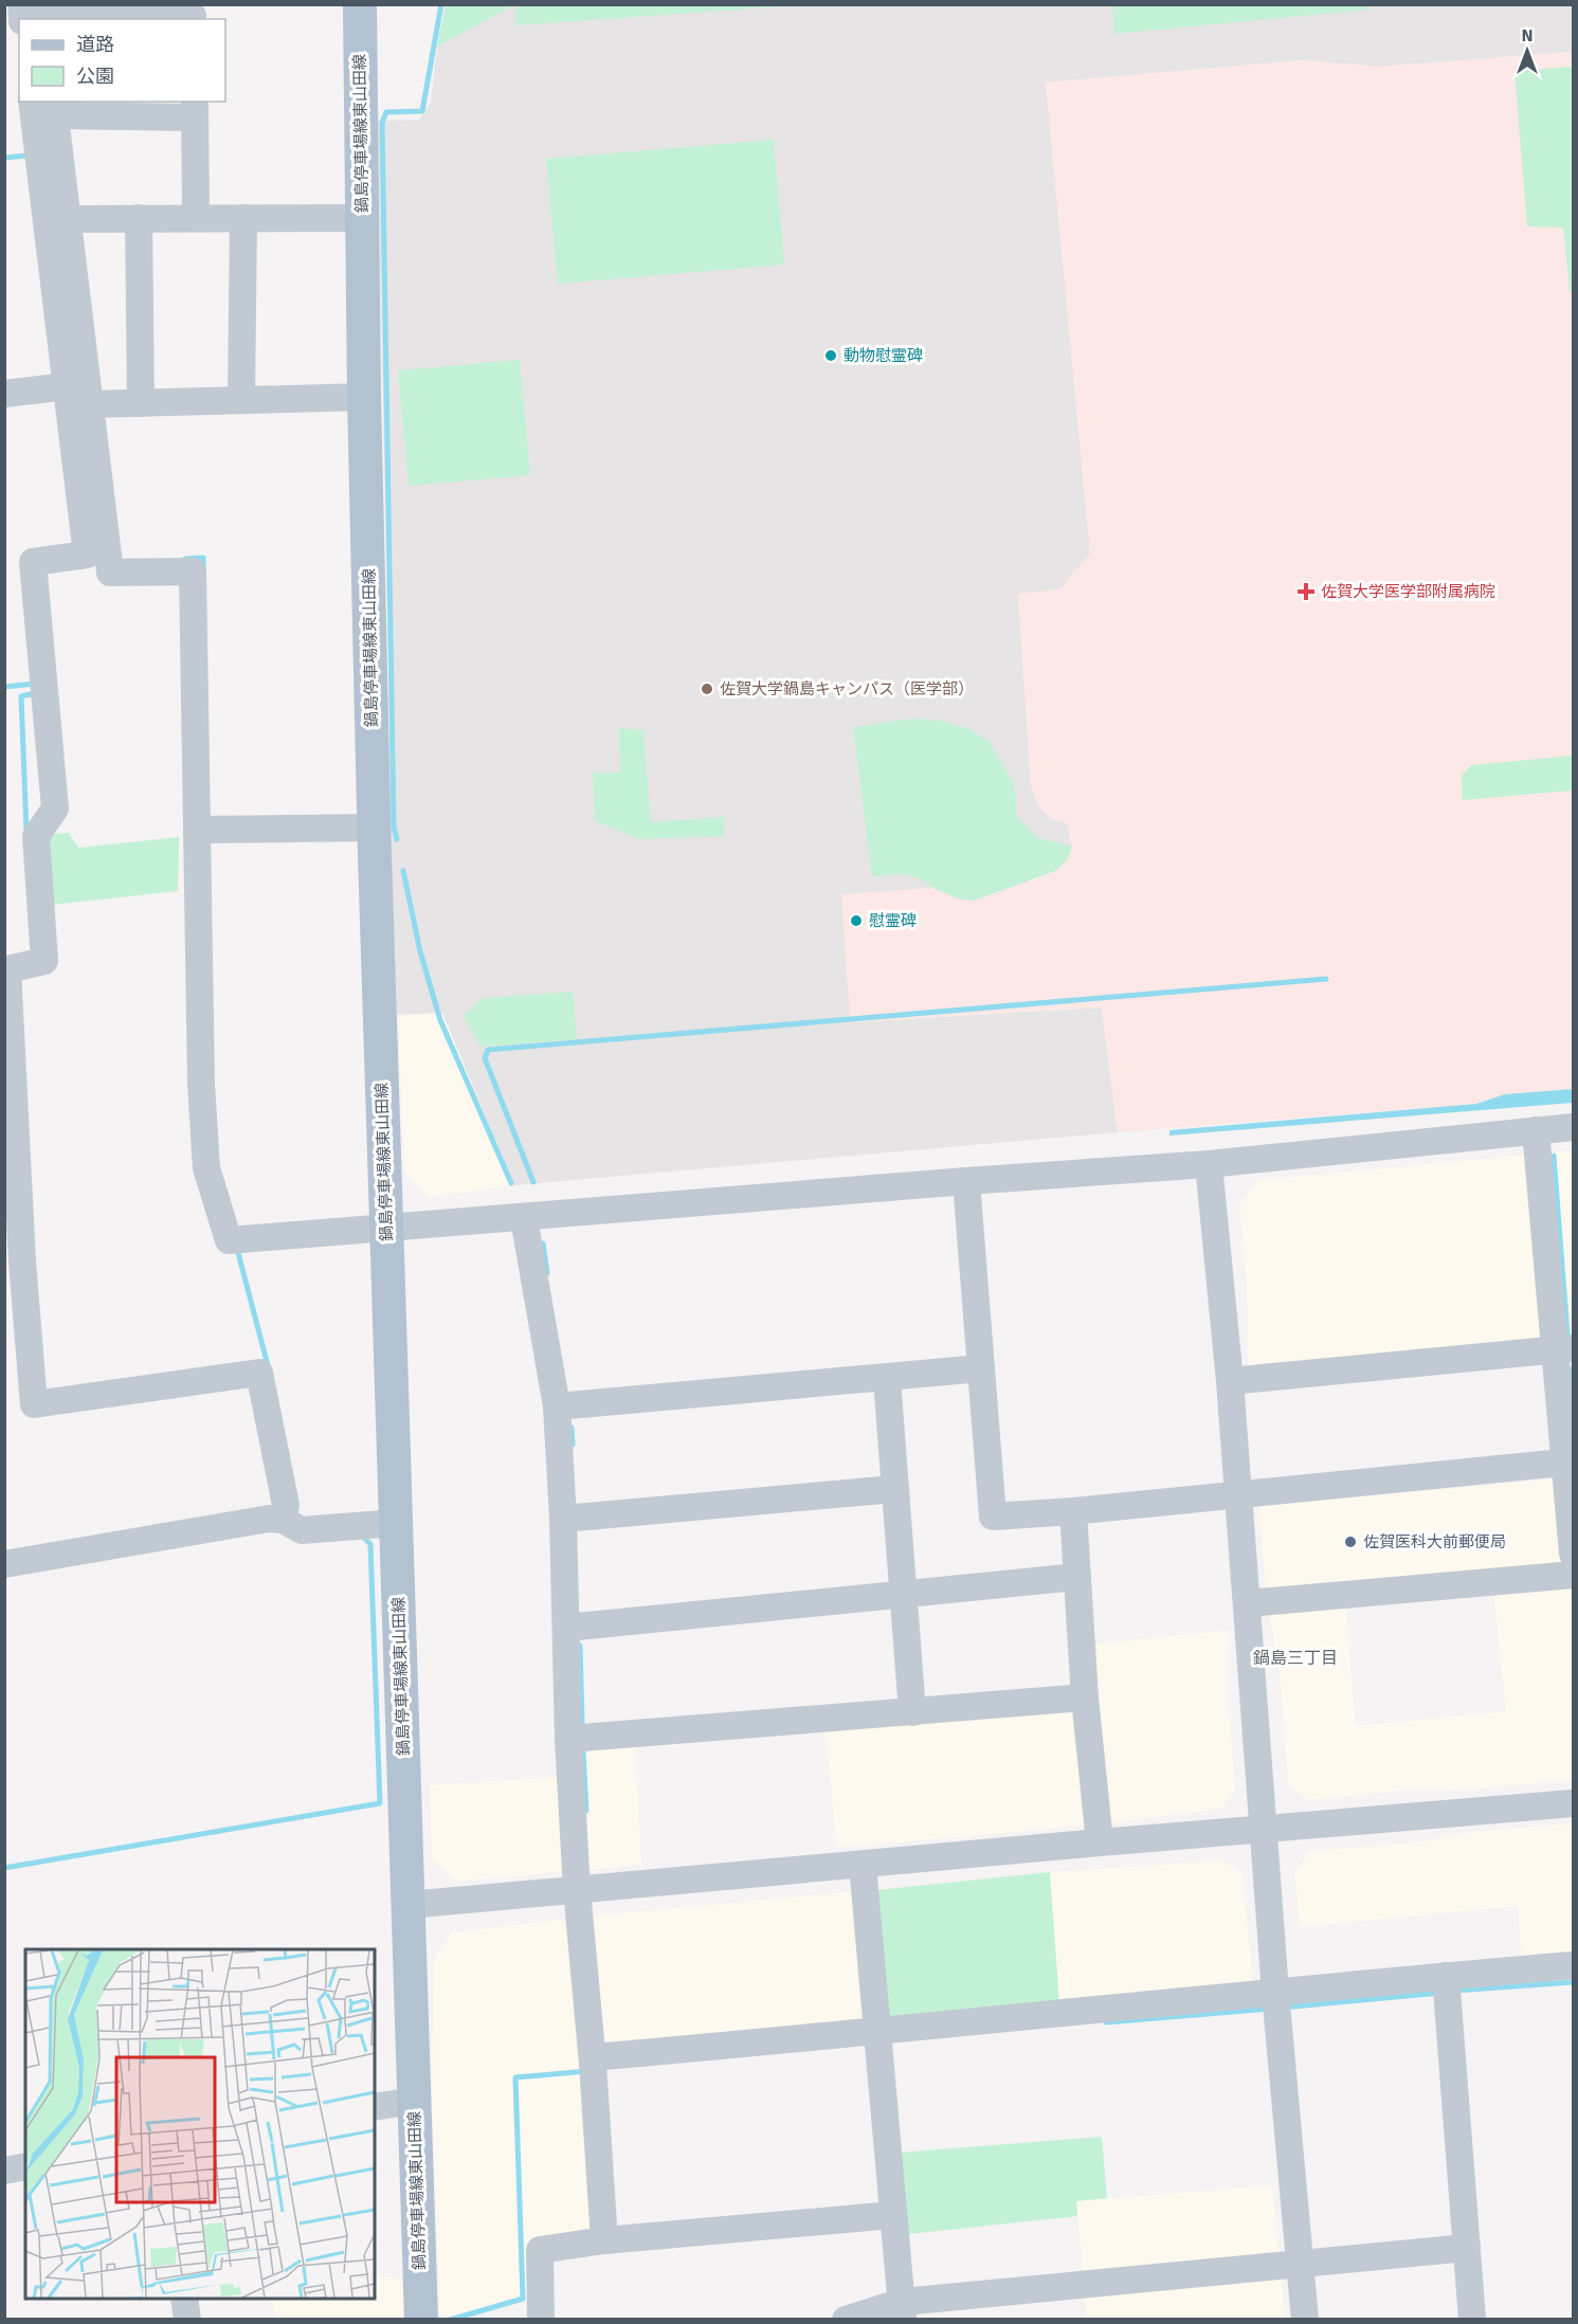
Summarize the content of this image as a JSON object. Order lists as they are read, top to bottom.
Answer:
{
  "streets": {
    "main road": ["鍋島停車場線東山田線"]
  },
  "districts": ["鍋島三丁目"],
  "places": {
    "other": [
      "動物慰霊碑",
      "佐賀大学鍋島キャンパス（医学部）",
      "慰霊碑",
      "佐賀医科大前郵便局"
    ],
    "health": ["佐賀大学医学部附属病院"]
  },
  "legend": ["道路", "公園"],
  "north": "top"
}
